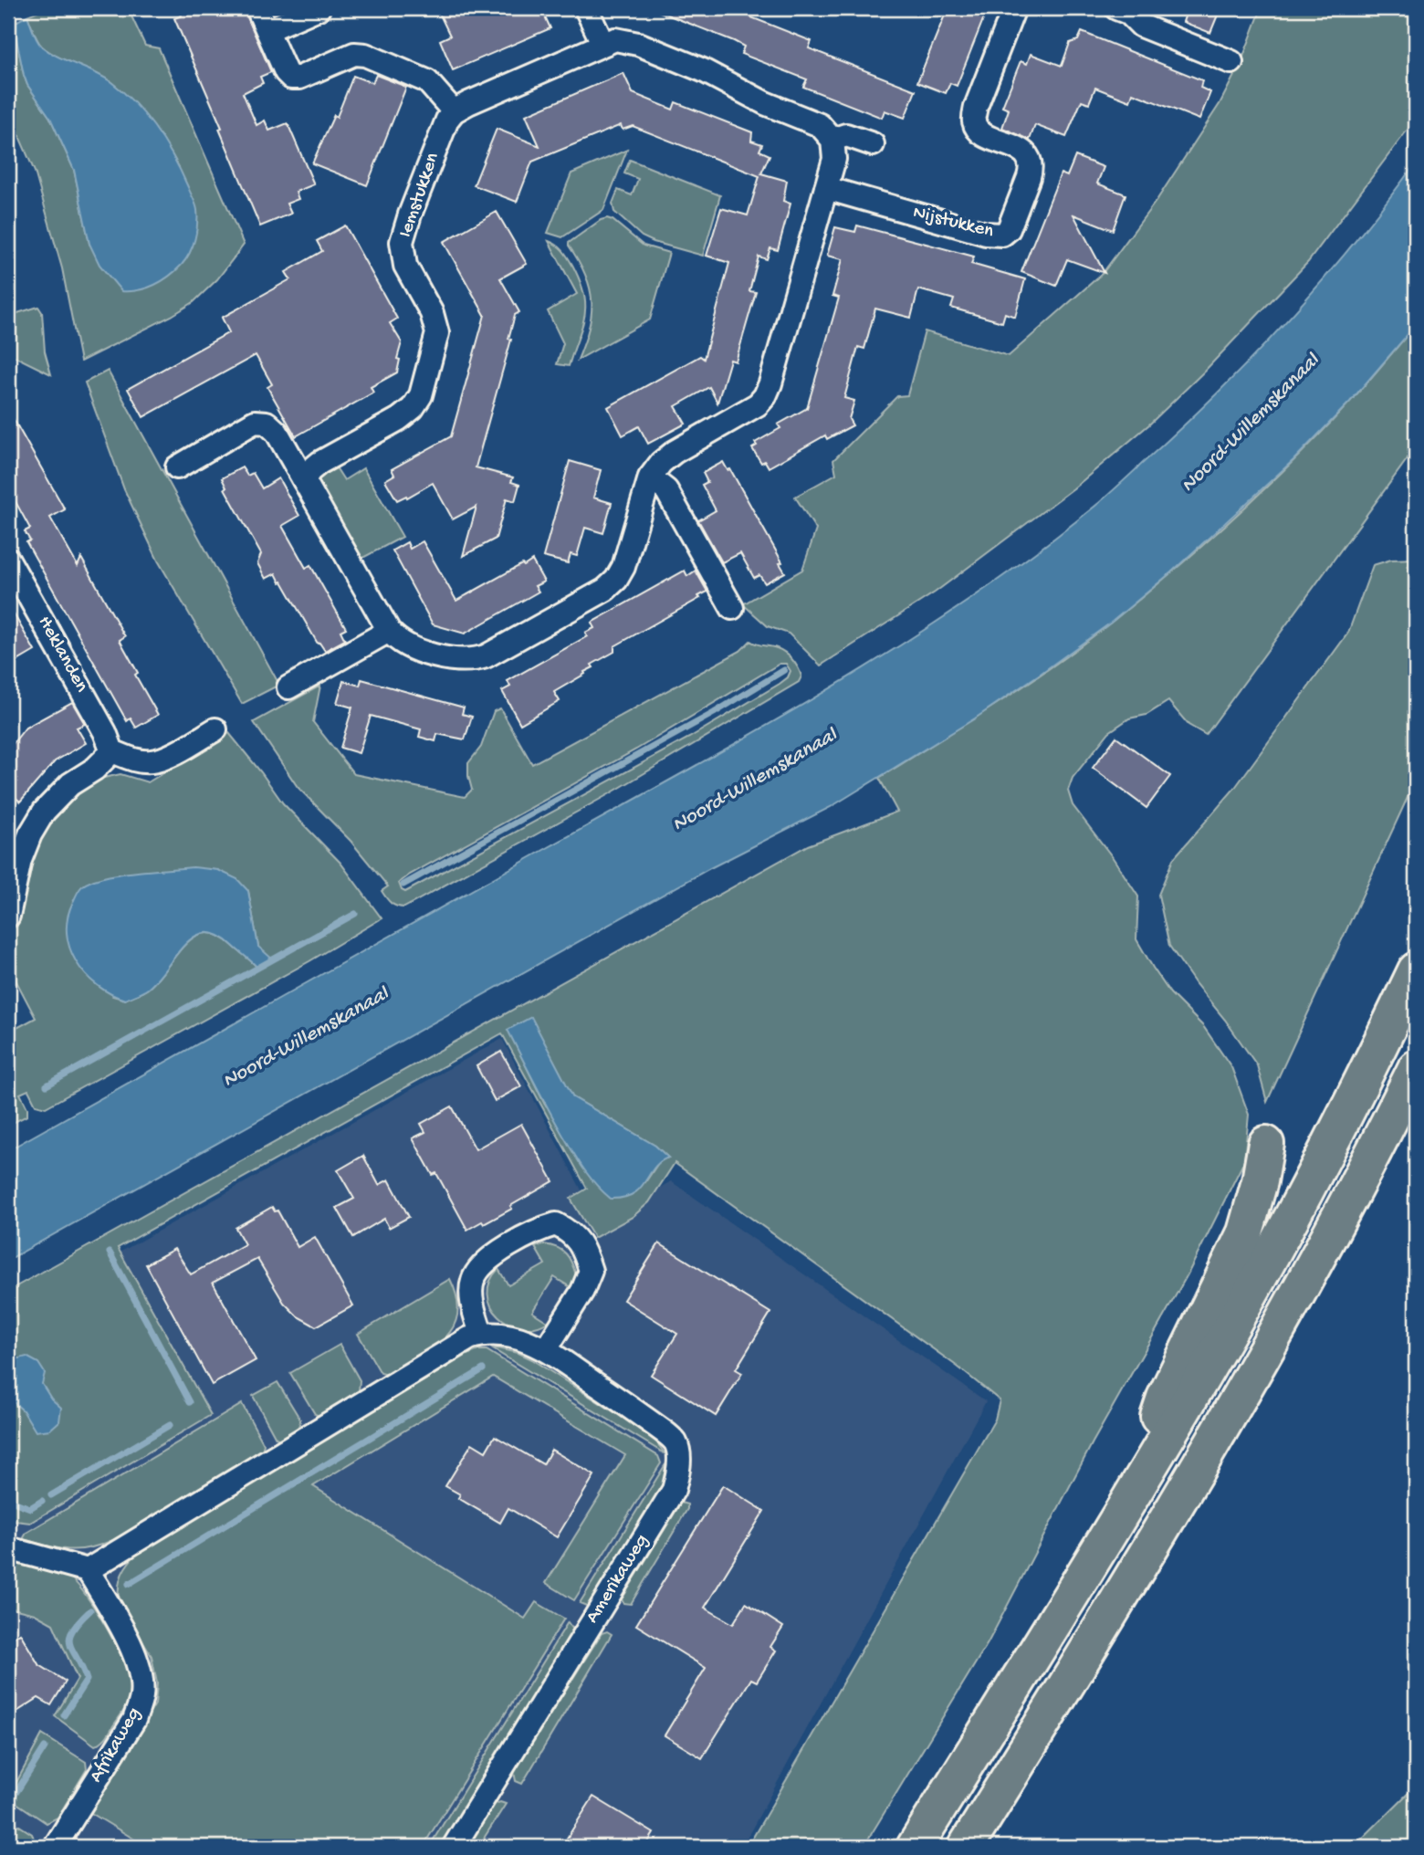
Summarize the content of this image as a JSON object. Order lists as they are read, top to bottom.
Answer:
{
  "streets": {
    "street": [
      "Iemstukken",
      "Nijstukken",
      "Heklanden",
      "Amerikaweg",
      "Afrikaweg"
    ]
  },
  "water": ["Noord-Willemskanaal"]
}
